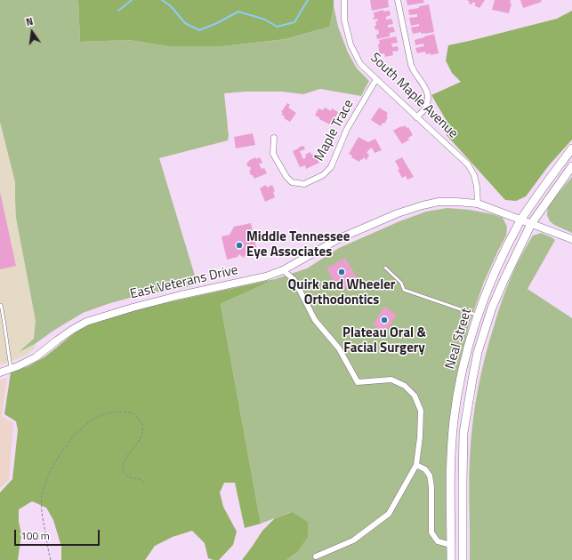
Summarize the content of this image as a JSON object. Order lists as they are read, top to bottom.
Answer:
{
  "streets": {
    "main road": ["Neal Street"],
    "street": ["South Maple Avenue", "Maple Trace", "East Veterans Drive"]
  },
  "crossings": [
    ["South Maple Avenue", "Maple Trace"],
    ["South Maple Avenue", "East Veterans Drive"],
    ["East Veterans Drive", "Neal Street"]
  ],
  "places": ["Middle Tennessee Eye Associates", "Quirk and Wheeler Orthodontics", "Plateau Oral & Facial Surgery"],
  "scale_bar": "100 m",
  "north": "top"
}
